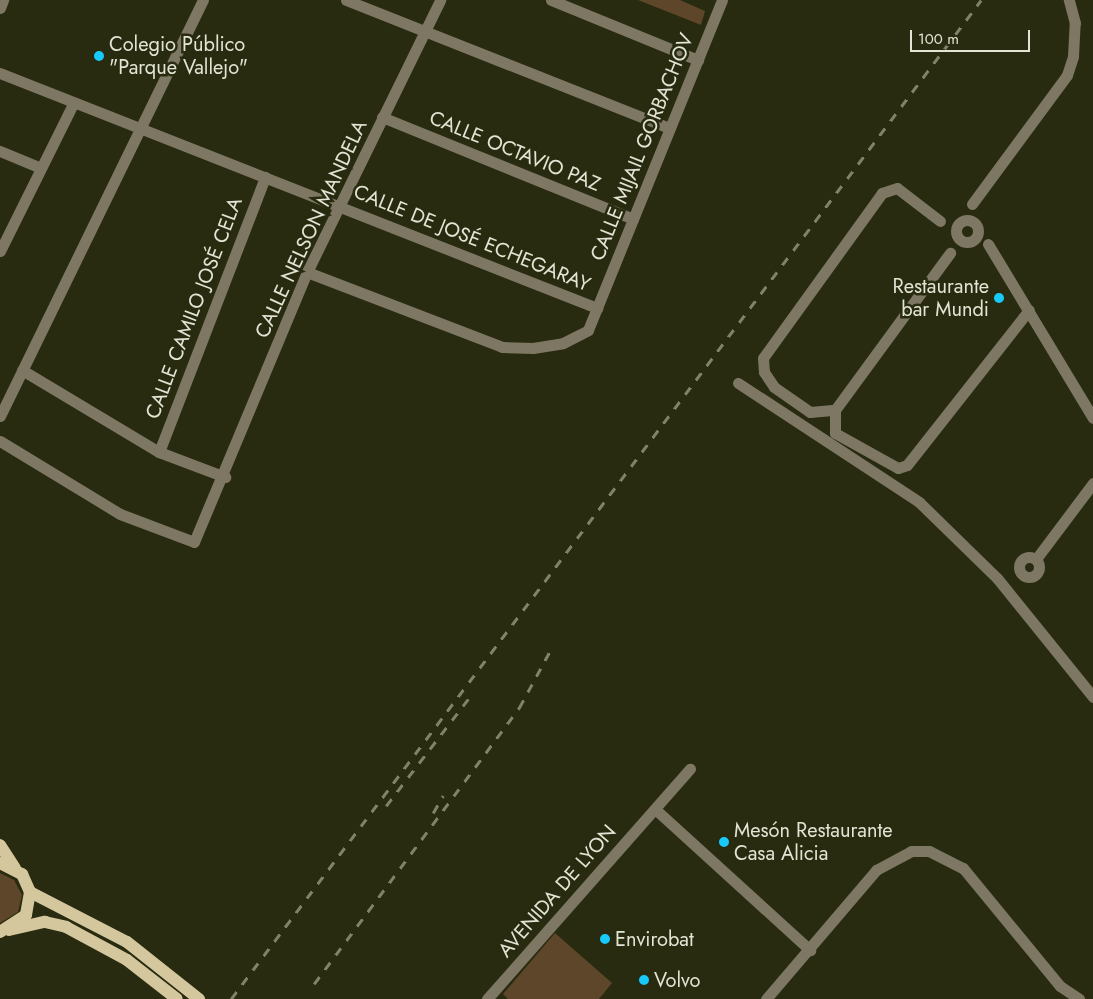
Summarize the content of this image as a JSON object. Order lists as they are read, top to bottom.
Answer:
{
  "streets": {
    "street": [
      "CALLE MIJAIL GORBACHOV",
      "CALLE OCTAVIO PAZ",
      "CALLE NELSON MANDELA",
      "CALLE DE JOSÉ ECHEGARAY",
      "CALLE CAMILO JOSÉ CELA",
      "AVENIDA DE LYON"
    ]
  },
  "crossings": [
    ["CALLE MIJAIL GORBACHOV", "CALLE OCTAVIO PAZ"],
    ["CALLE MIJAIL GORBACHOV", "CALLE NELSON MANDELA"],
    ["CALLE MIJAIL GORBACHOV", "CALLE DE JOSÉ ECHEGARAY"],
    ["CALLE OCTAVIO PAZ", "CALLE NELSON MANDELA"],
    ["CALLE NELSON MANDELA", "CALLE DE JOSÉ ECHEGARAY"],
    ["CALLE DE JOSÉ ECHEGARAY", "CALLE CAMILO JOSÉ CELA"]
  ],
  "places": [
    "Colegio Público \"Parque Vallejo\"",
    "Restaurante bar Mundi",
    "Mesón Restaurante Casa Alicia",
    "Envirobat",
    "Volvo"
  ],
  "scale_bar": "100 m"
}
